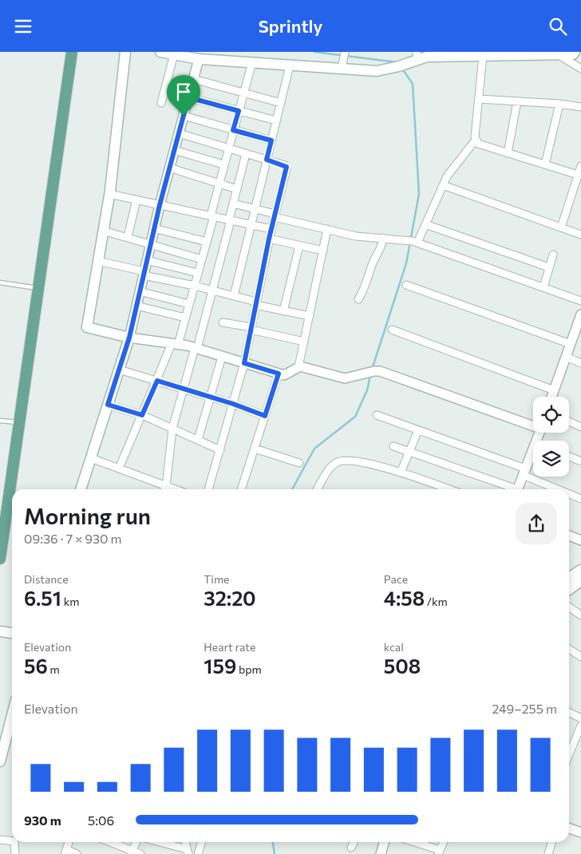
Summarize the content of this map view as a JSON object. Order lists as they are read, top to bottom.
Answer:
{
  "page": {
    "header": "Sprintly",
    "heading": ["Morning run", "09:36 · 7 × 930 m"],
    "stats": [
      ["Distance", "6.51 km"],
      ["Time", "32:20"],
      ["Pace", "4:58 /km"],
      ["Elevation", "56 m"],
      ["Heart rate", "159 bpm"],
      ["kcal", "508"]
    ],
    "chart": ["Elevation", "249–255 m"],
    "list": [
      {
        "name": "930 m",
        "note": "5:06"
      }
    ]
  }
}
